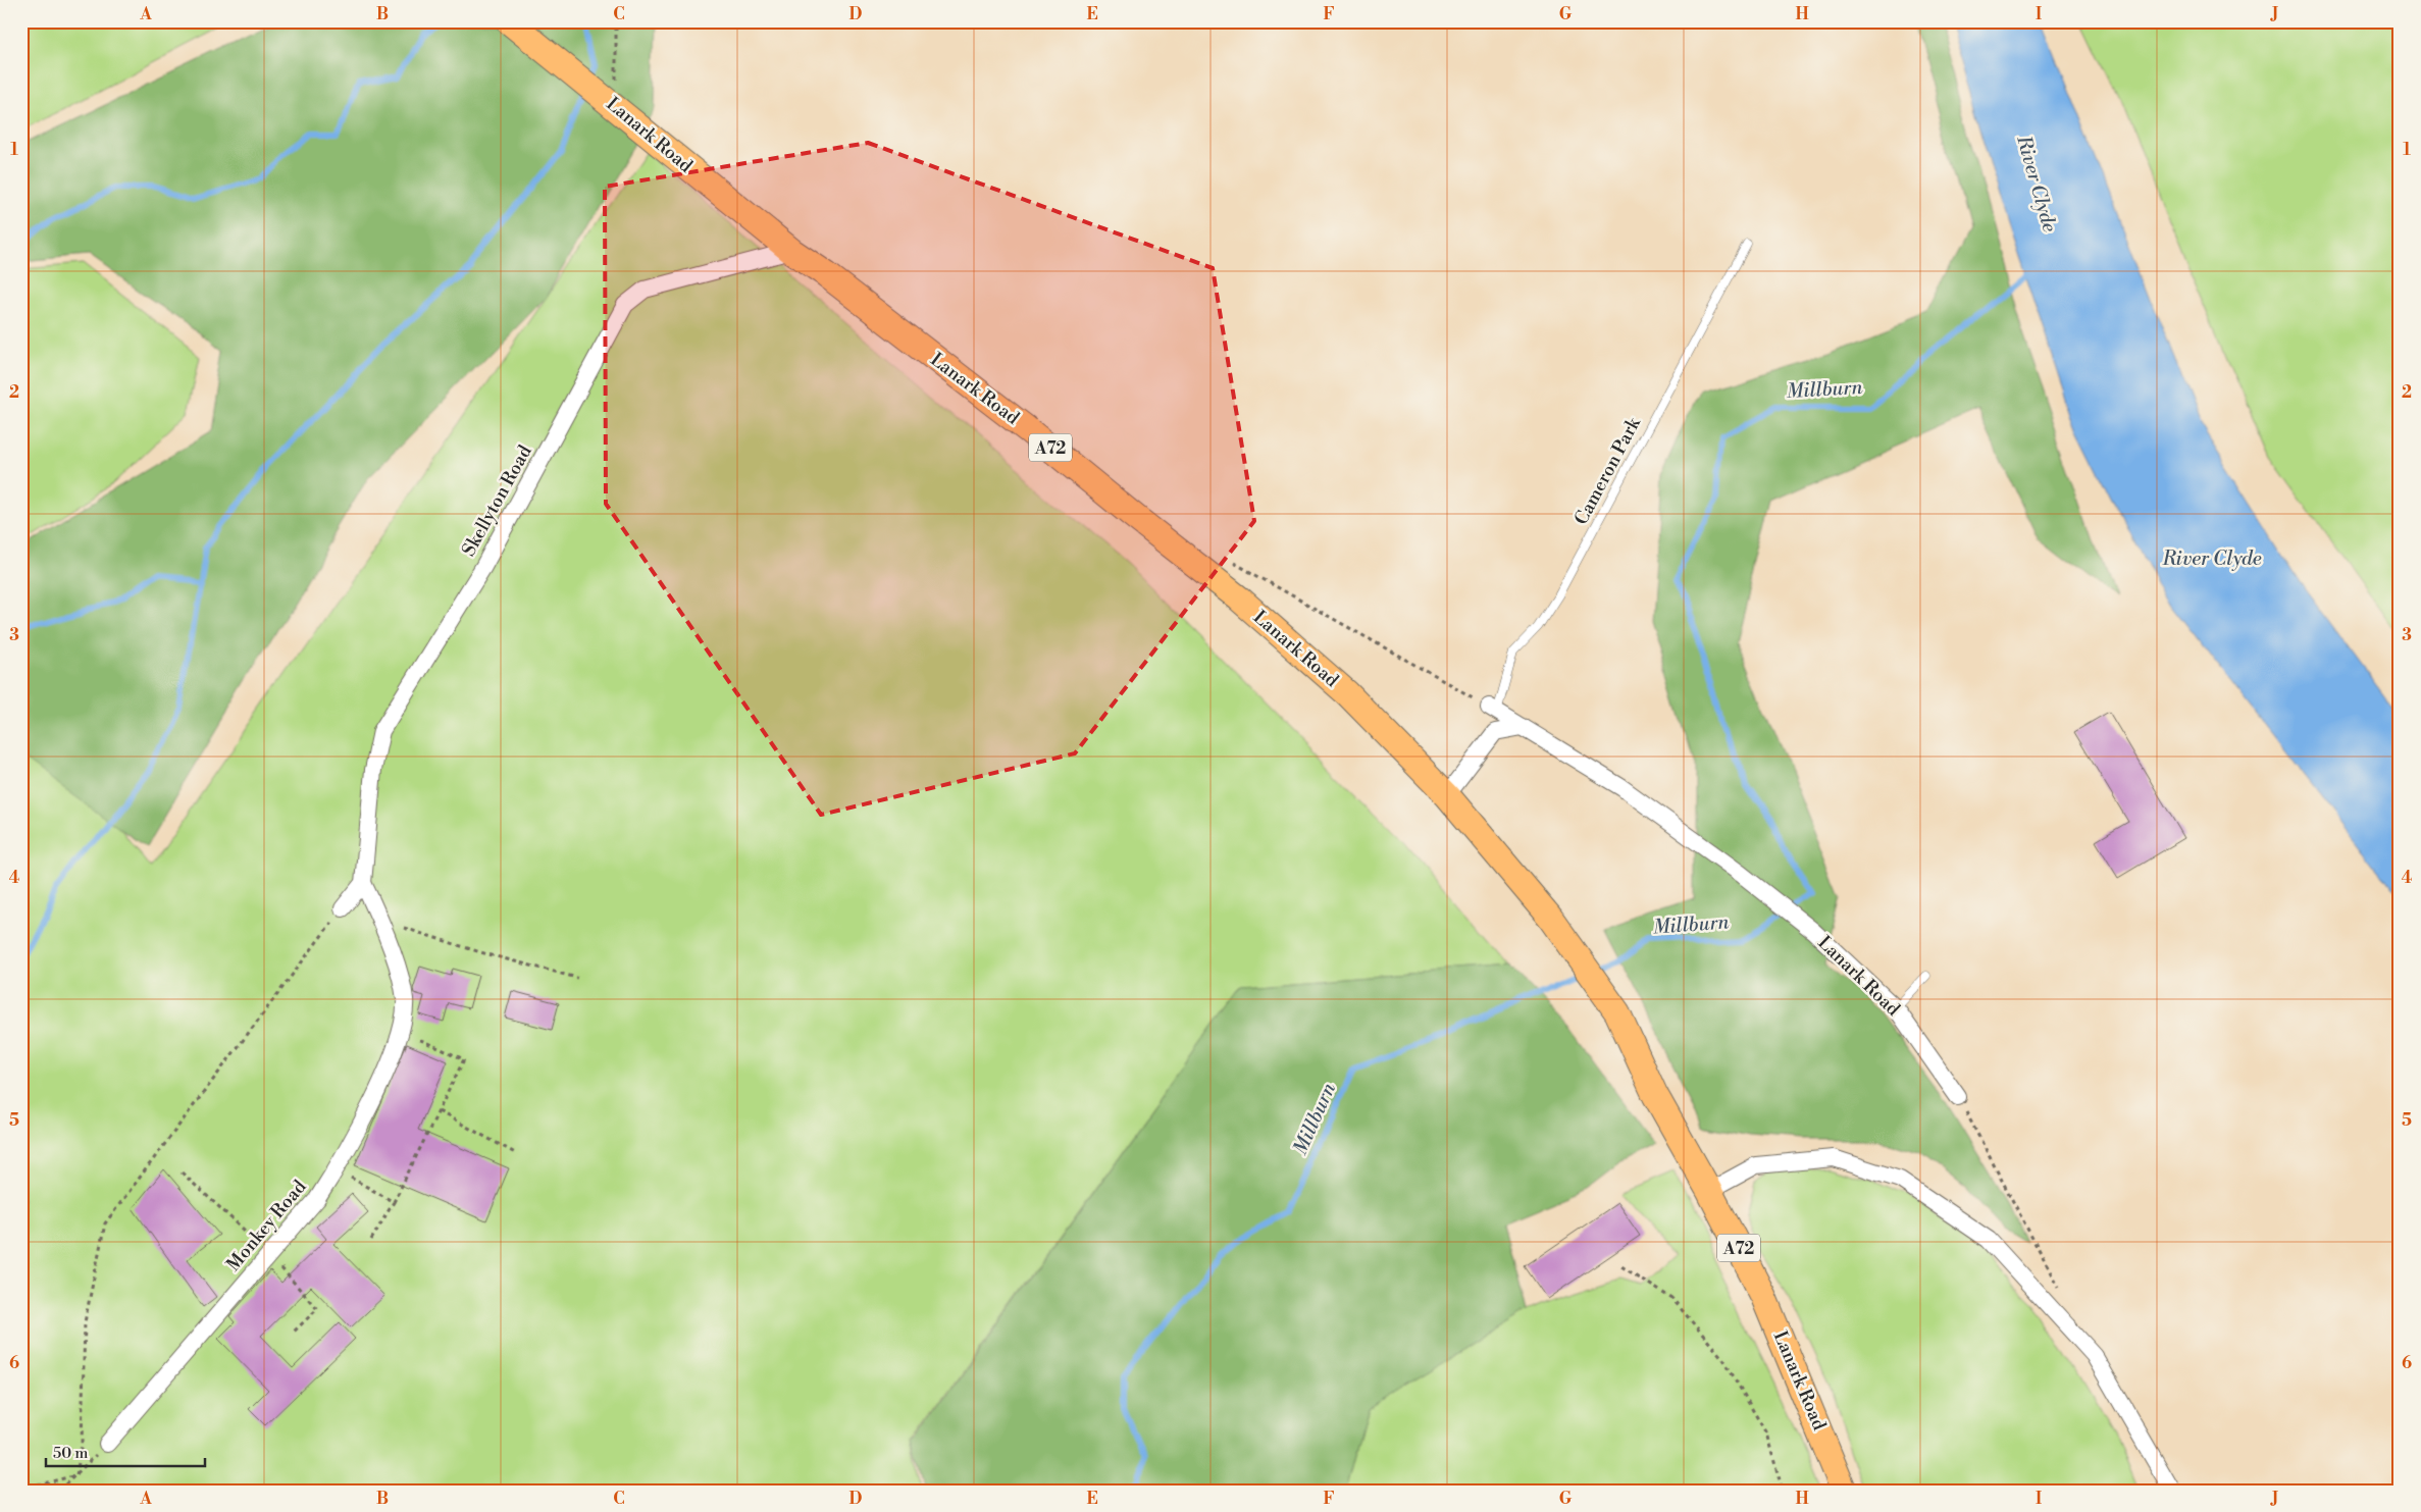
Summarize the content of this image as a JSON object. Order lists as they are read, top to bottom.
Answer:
{
  "streets": {
    "main road": ["Lanark Road", "A72"],
    "street": ["Skellyton Road", "Monkey Road"],
    "lane": ["Cameron Park"]
  },
  "crossings": [
    ["Lanark Road", "Cameron Park"],
    ["Lanark Road", "Skellyton Road"]
  ],
  "water": ["River Clyde", "Millburn"],
  "scale_bar": "50 m",
  "grid": {
    "columns": [
      "A",
      "B",
      "C",
      "D",
      "E",
      "F",
      "G",
      "H",
      "I",
      "J"
    ],
    "rows": [
      "1",
      "2",
      "3",
      "4",
      "5",
      "6"
    ]
  }
}
